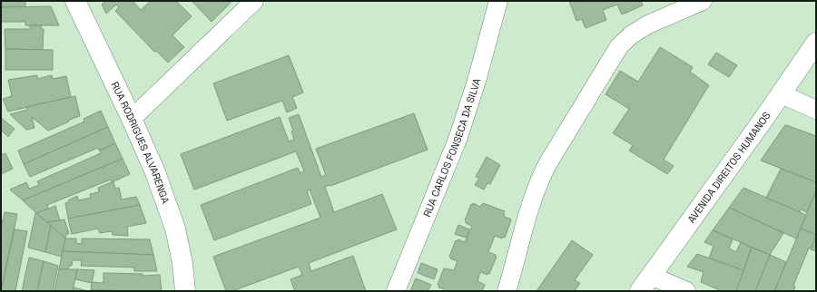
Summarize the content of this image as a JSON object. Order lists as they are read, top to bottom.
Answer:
{
  "streets": {
    "street": ["RUA RODRIGUES ALVARENGA", "RUA CARLOS FONSECA DA SILVA", "AVENIDA DIREITOS HUMANOS"]
  }
}
